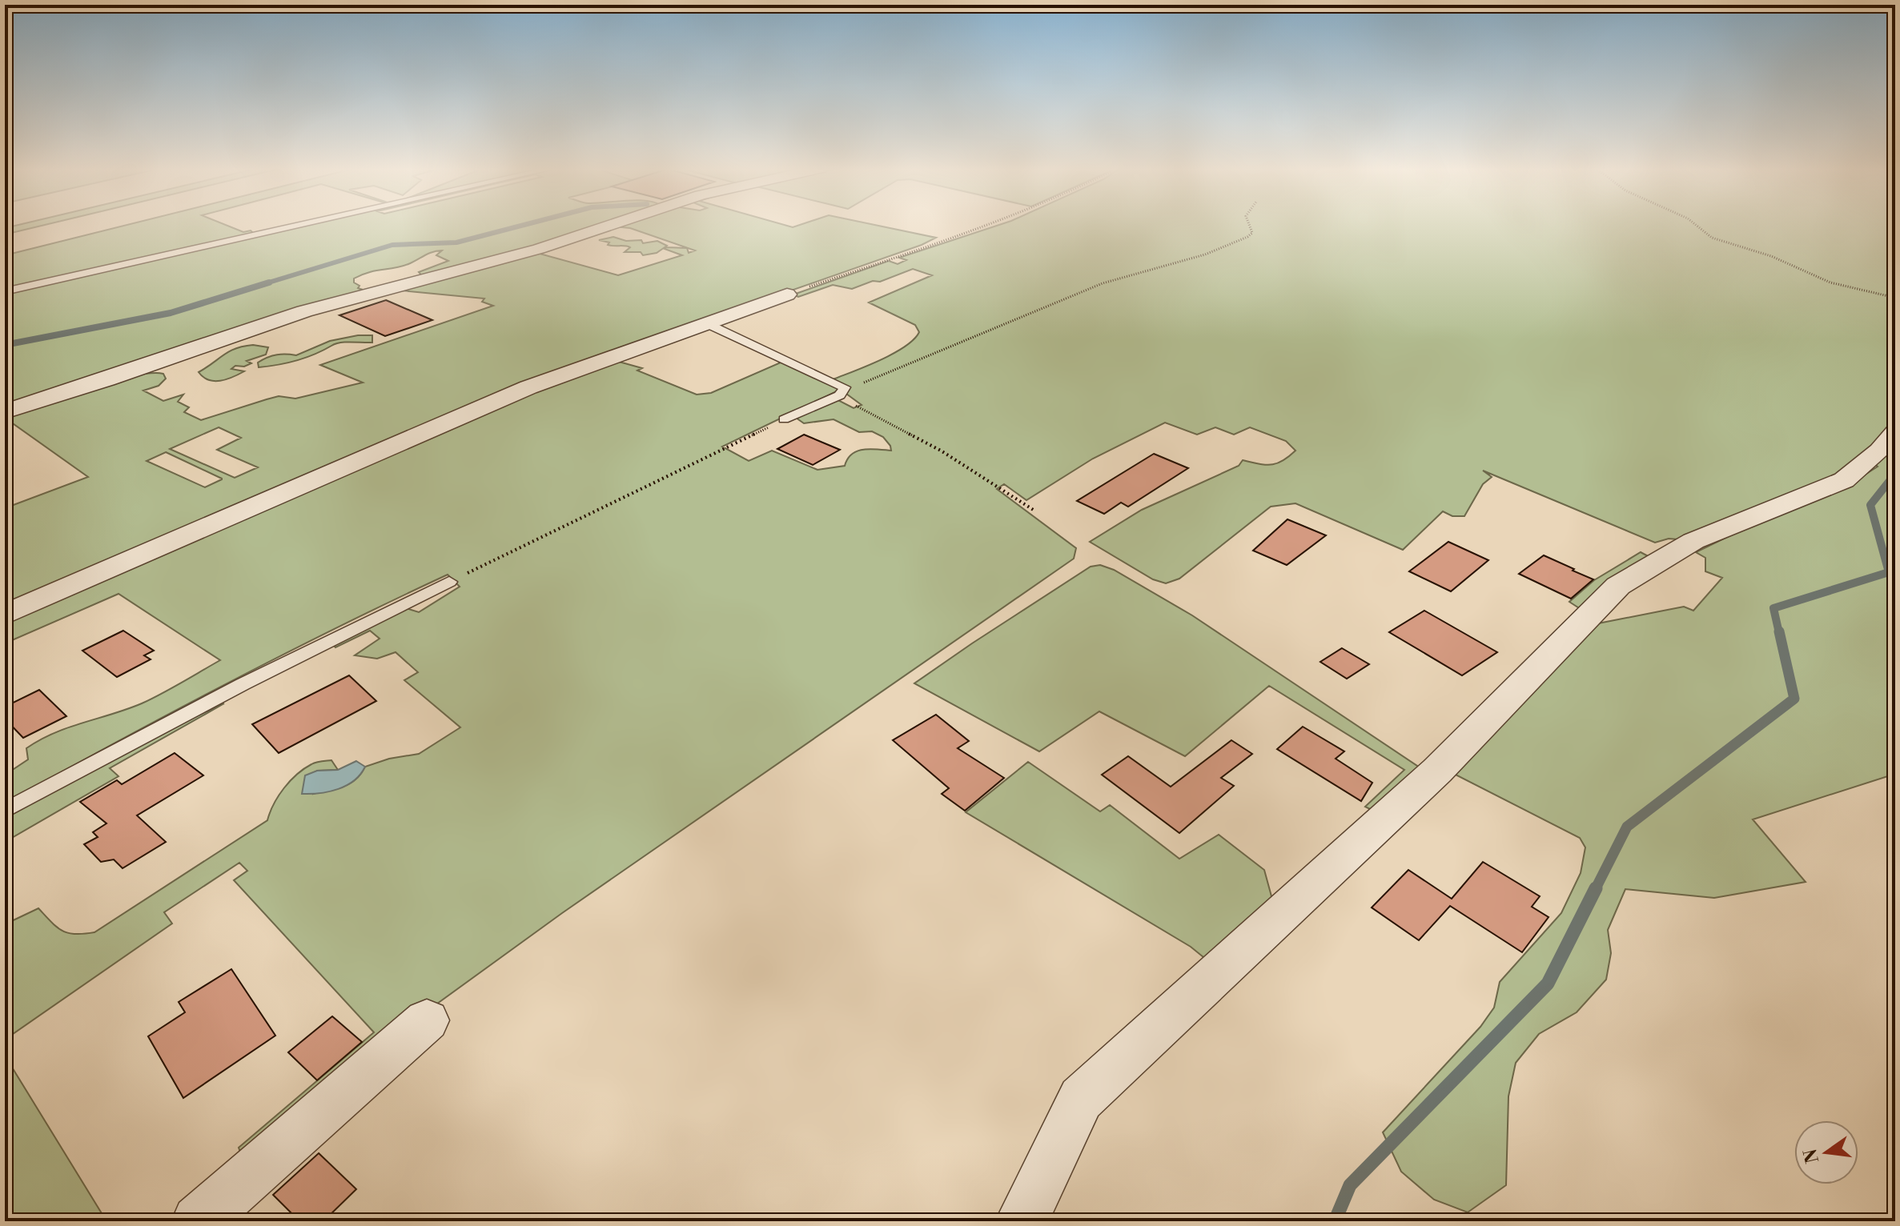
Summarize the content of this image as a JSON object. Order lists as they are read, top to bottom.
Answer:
{
  "north": "left"
}
